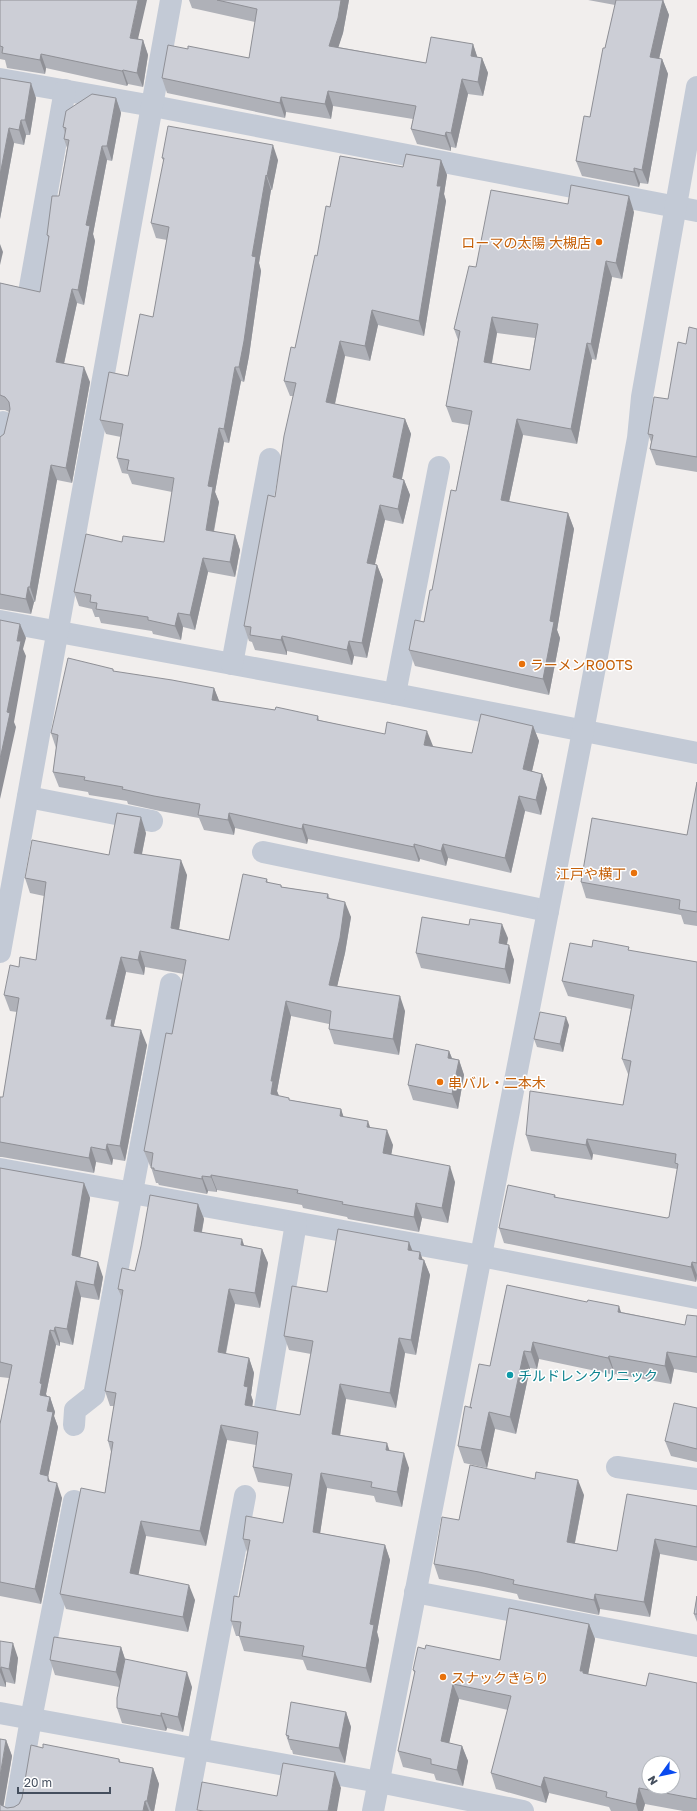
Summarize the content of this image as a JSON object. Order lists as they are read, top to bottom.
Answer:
{
  "places": [
    "ローマの太陽 大槻店",
    "ラーメンROOTS",
    "江戸や横丁",
    "串バル・二本木",
    "チルドレンクリニック",
    "スナックきらり"
  ],
  "scale_bar": "20 m",
  "north": "bottom left"
}
